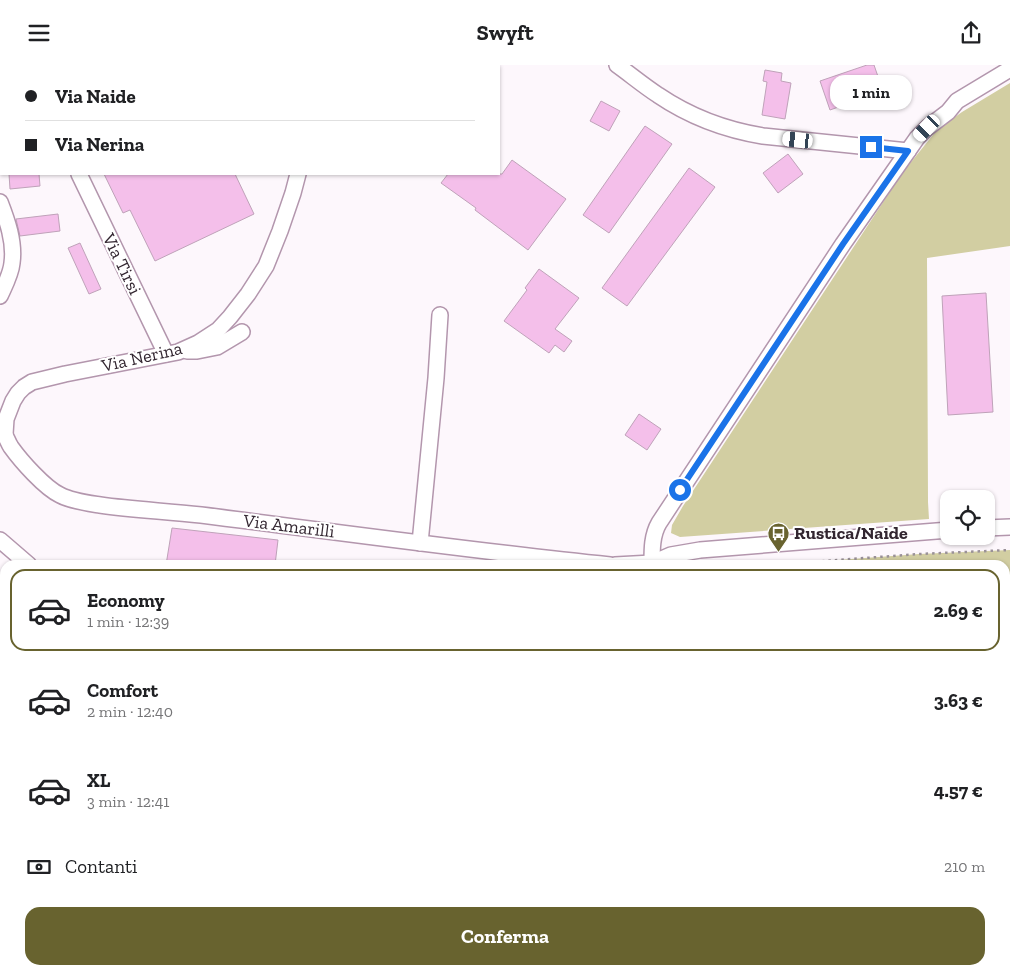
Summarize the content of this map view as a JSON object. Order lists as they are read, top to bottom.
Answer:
{
  "streets": {
    "street": ["Via Tirsi", "Via Nerina", "Via Amarilli"]
  },
  "crossings": [
    ["Via Tirsi", "Via Nerina"],
    ["Via Nerina", "Via Amarilli"]
  ],
  "places": {
    "bus stop": ["Rustica/Naide"]
  },
  "page": {
    "header": "Swyft",
    "banner": ["Via Naide", "Via Nerina"],
    "bubble": "1 min",
    "list": [
      {
        "name": "Economy",
        "note": "1 min · 12:39",
        "value": "2.69 €"
      },
      {
        "name": "Comfort",
        "note": "2 min · 12:40",
        "value": "3.63 €"
      },
      {
        "name": "XL",
        "note": "3 min · 12:41",
        "value": "4.57 €"
      }
    ],
    "pay": ["Contanti", "210 m"],
    "buttons": "Conferma"
  }
}
